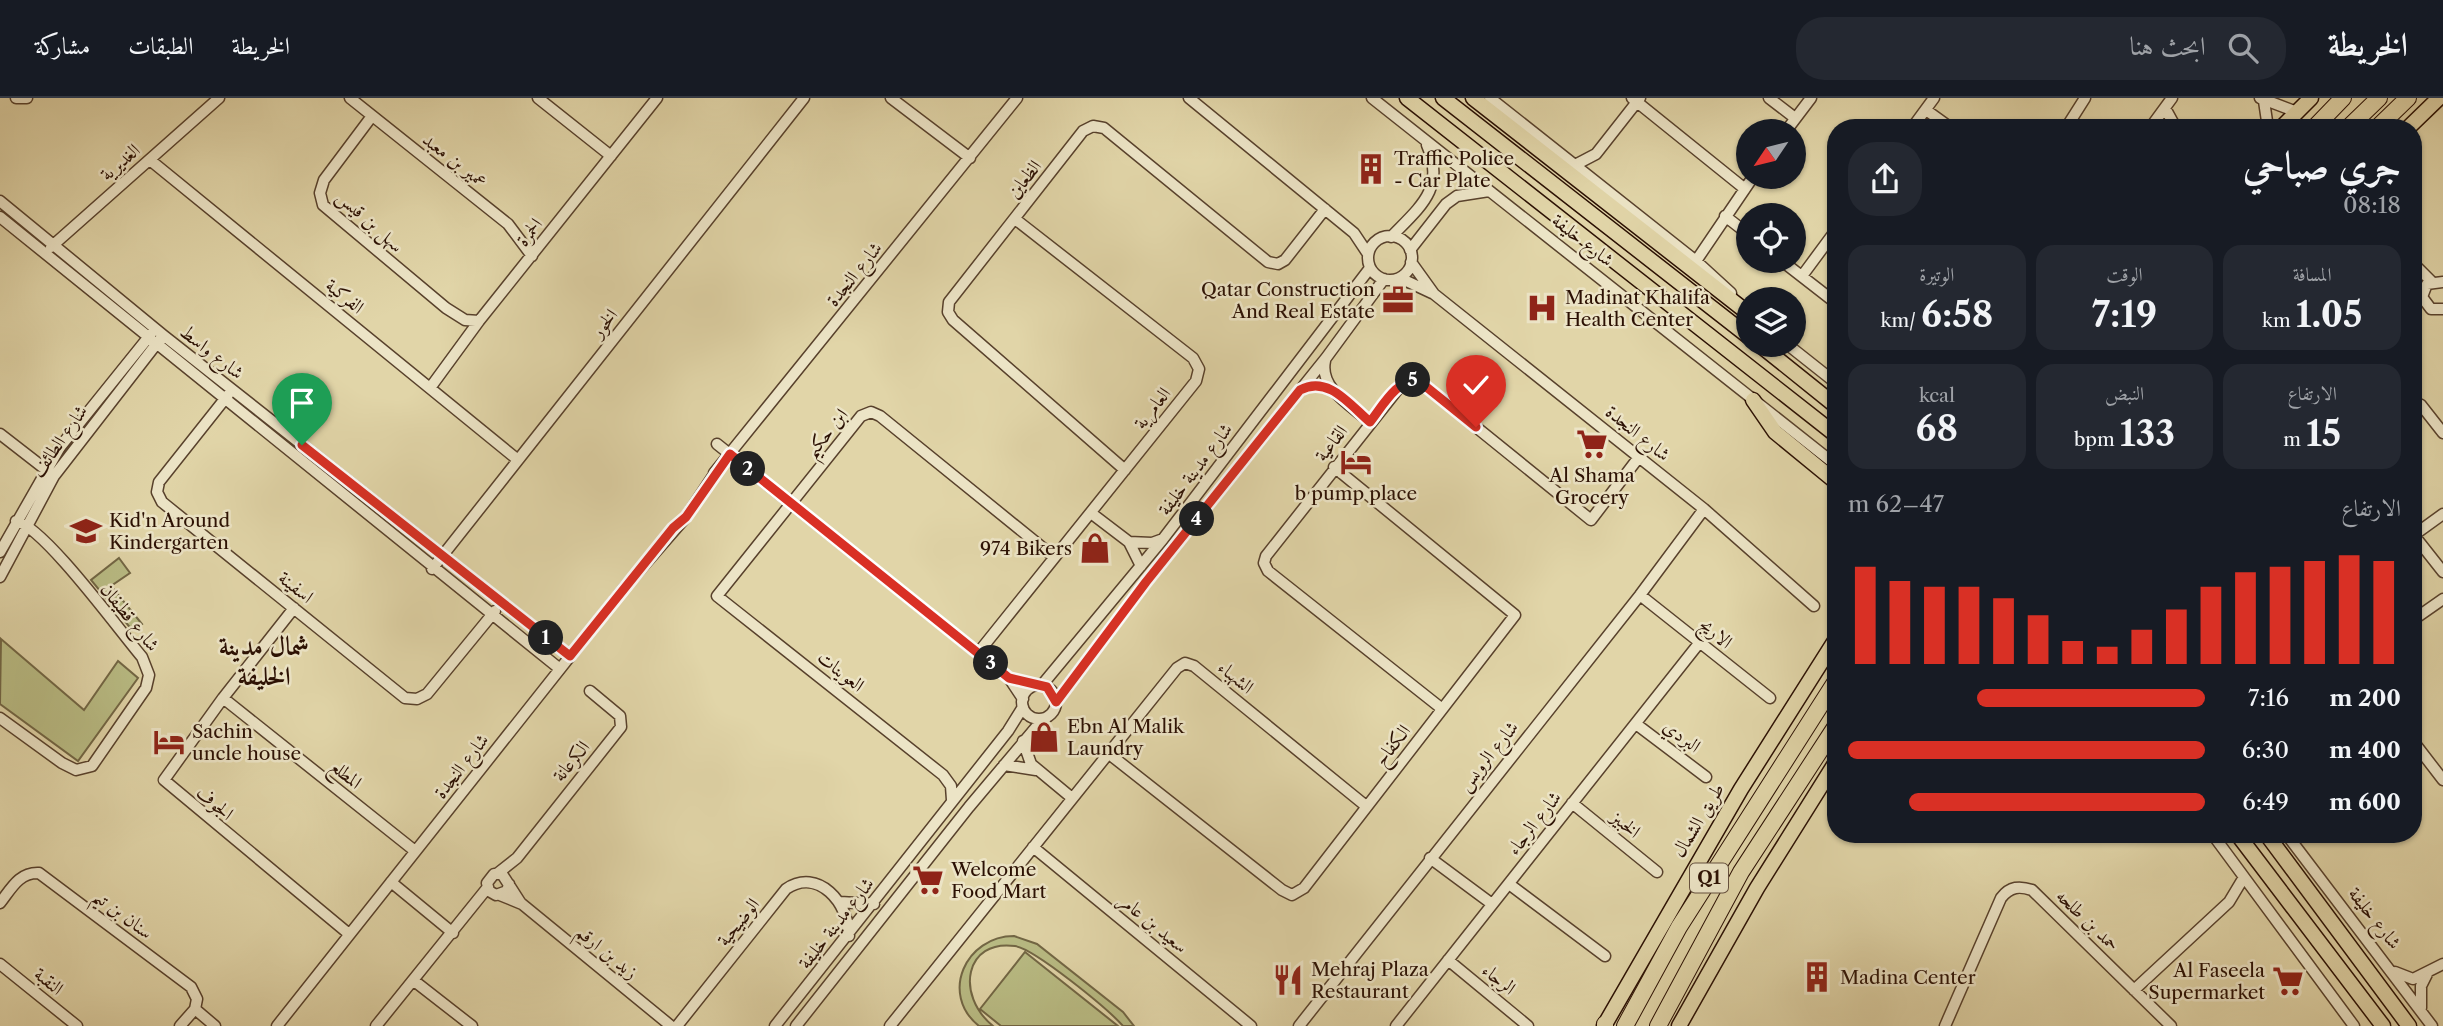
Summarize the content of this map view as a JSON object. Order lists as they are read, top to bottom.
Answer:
{
  "streets": {
    "highway": ["طريق الشمال", "Q1"],
    "main road": ["شارع خليفة"],
    "street": [
      "عمير بن معبد",
      "الغديرية",
      "الظعاين",
      "سهل بن قيس",
      "الحمرة",
      "شارع النجدة",
      "الفركية",
      "الخور",
      "شارع واسط",
      "العامرية",
      "ابن حكيم",
      "شارع الطائف",
      "القاعية",
      "شارع مدينة خليفة",
      "اسفينة",
      "شارع قطيفان",
      "الاريج",
      "العوينات",
      "الشهباء",
      "البردي",
      "الكفاح",
      "شارع الرويس",
      "الكرعانة",
      "المطلع",
      "الجوف",
      "شارع الرجاء",
      "الخبيز",
      "سنان بن تيم",
      "حمد بن طلحه",
      "الوضيحية",
      "سعيد بن عامر",
      "زيد بن ارقم",
      "الرجاء",
      "النقبة"
    ]
  },
  "crossings": [
    ["عمير بن معبد", "سهل بن قيس"],
    ["عمير بن معبد", "الحمرة"],
    ["الغديرية", "الفركية"],
    ["الغديرية", "شارع واسط"],
    ["الظعاين", "العامرية"],
    ["سهل بن قيس", "الحمرة"],
    ["الحمرة", "الفركية"],
    ["شارع النجدة", "شارع واسط"],
    ["شارع النجدة", "القاعية"],
    ["شارع النجدة", "شارع مدينة خليفة"],
    ["شارع النجدة", "شارع الرويس"],
    ["شارع النجدة", "المطلع"],
    ["شارع النجدة", "الجوف"],
    ["الفركية", "الخور"],
    ["الخور", "شارع واسط"],
    ["شارع واسط", "شارع الطائف"],
    ["شارع واسط", "اسفينة"],
    ["العامرية", "ابن حكيم"],
    ["ابن حكيم", "العوينات"],
    ["شارع الطائف", "شارع قطيفان"],
    ["القاعية", "الكفاح"],
    ["اسفينة", "الجوف"],
    ["الاريج", "شارع الرويس"],
    ["الاريج", "شارع الرجاء"],
    ["الشهباء", "الكفاح"],
    ["الشهباء", "سعيد بن عامر"],
    ["البردي", "شارع الرجاء"],
    ["الكرعانة", "زيد بن ارقم"],
    ["المطلع", "الجوف"],
    ["شارع الرجاء", "الخبيز"],
    ["شارع الرجاء", "الرجاء"]
  ],
  "districts": ["شمال مدينة الخليفة"],
  "places": {
    "building": ["Traffic Police - Car Plate", "Madina Center"],
    "office": ["Qatar Construction And Real Estate"],
    "hospital": ["Madinat Khalifa Health Center"],
    "supermarket": ["Al Shama Grocery", "Welcome Food Mart", "Al Faseela Supermarket"],
    "hotel": ["b pump place", "Sachin uncle house"],
    "school or university": ["Kid'n Around Kindergarten"],
    "shop": ["974 Bikers", "Ebn Al Malik Laundry"],
    "restaurant": ["Mehraj Plaza Restaurant"]
  },
  "north": "bottom left",
  "page": {
    "header": "الخريطة",
    "search": "ابحث هنا",
    "nav": ["الخريطة", "الطبقات", "مشاركة"],
    "heading": ["جري صباحي", "08:18"],
    "stats": [
      ["المسافة", "1.05 km"],
      ["الوقت", "7:19"],
      ["الوتيرة", "6:58 /km"],
      ["الارتفاع", "15 m"],
      ["النبض", "133 bpm"],
      ["kcal", "68"]
    ],
    "pins": [
      "5",
      "2",
      "4",
      "1",
      "3"
    ],
    "chart": ["الارتفاع", "47–62 m"],
    "list": [
      {
        "name": "200 m",
        "note": "7:16"
      },
      {
        "name": "400 m",
        "note": "6:30"
      },
      {
        "name": "600 m",
        "note": "6:49"
      }
    ]
  }
}
